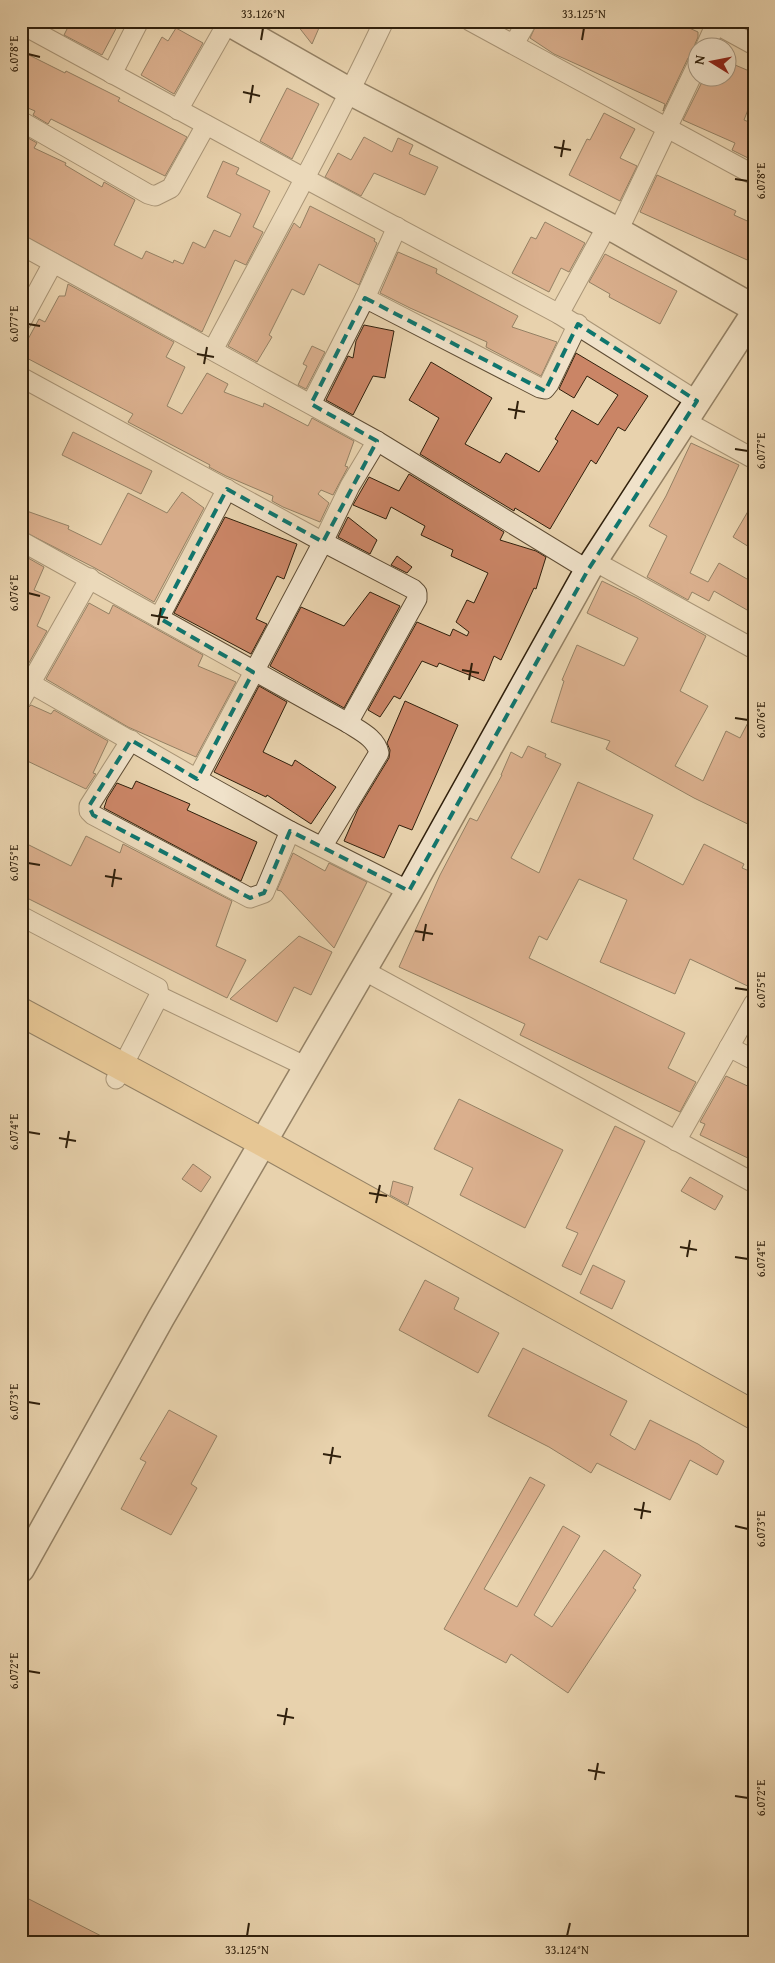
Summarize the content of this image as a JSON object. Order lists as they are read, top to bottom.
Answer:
{
  "north": "left",
  "coordinates": [
    "33.126°N",
    "33.125°N",
    "6.078°E",
    "6.077°E",
    "6.076°E",
    "6.075°E",
    "6.074°E",
    "6.073°E",
    "6.072°E",
    "33.124°N"
  ]
}
